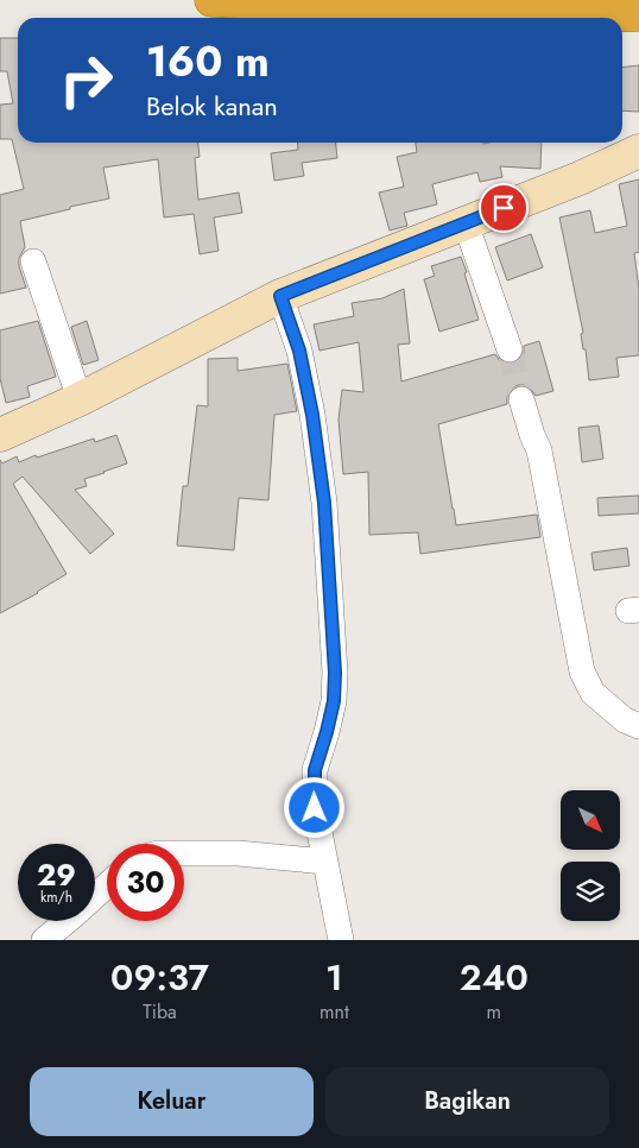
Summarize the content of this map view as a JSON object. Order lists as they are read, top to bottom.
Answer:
{
  "north": "bottom right",
  "page": {
    "turn": ["160 m", "Belok kanan"],
    "speed": "29 km/h",
    "limit": "30",
    "eta": [
      "09:37",
      "Tiba",
      "1",
      "mnt",
      "240",
      "m"
    ],
    "buttons": ["Keluar", "Bagikan"]
  }
}
